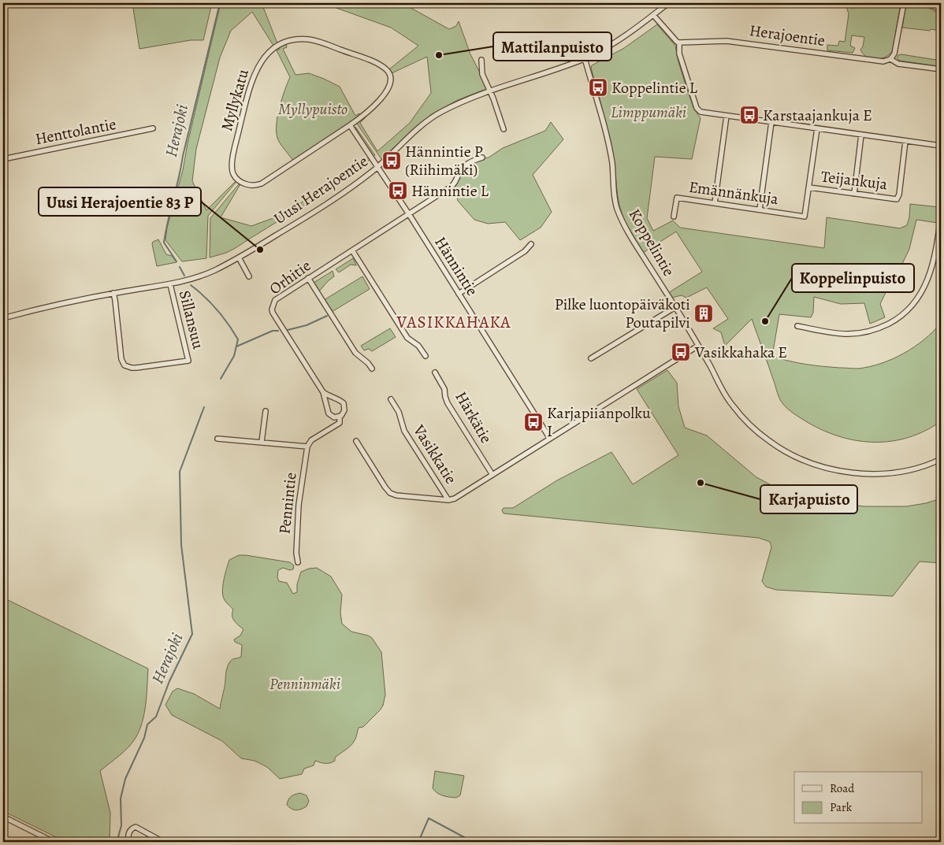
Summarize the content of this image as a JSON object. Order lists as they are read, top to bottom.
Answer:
{
  "streets": {
    "street": [
      "Herajoentie",
      "Myllykatu",
      "Henttolantie",
      "Teijankuja",
      "Uusi Herajoentie",
      "Emännänkuja",
      "Koppelintie",
      "Hännintie",
      "Orhitie",
      "Sillansuu",
      "Härkätie",
      "Vasikkatie",
      "Pennintie"
    ]
  },
  "crossings": [
    ["Teijankuja", "Emännänkuja"],
    ["Uusi Herajoentie", "Koppelintie"],
    ["Uusi Herajoentie", "Hännintie"],
    ["Uusi Herajoentie", "Orhitie"],
    ["Uusi Herajoentie", "Sillansuu"],
    ["Hännintie", "Orhitie"]
  ],
  "districts": ["VASIKKAHAKA"],
  "water": ["Herajoki"],
  "parks": ["Myllypuisto", "Limppumäki", "Penninmäki"],
  "places": {
    "other": [
      "Mattilanpuisto",
      "Uusi Herajoentie 83 P",
      "Koppelinpuisto",
      "Karjapuisto"
    ],
    "bus stop": [
      "Koppelintie L",
      "Karstaajankuja E",
      "Hännintie P (Riihimäki)",
      "Hännintie L",
      "Vasikkahaka E",
      "Karjapiianpolku I"
    ],
    "building": ["Pilke luontopäiväkoti Poutapilvi"]
  },
  "legend": ["Road", "Park"]
}
